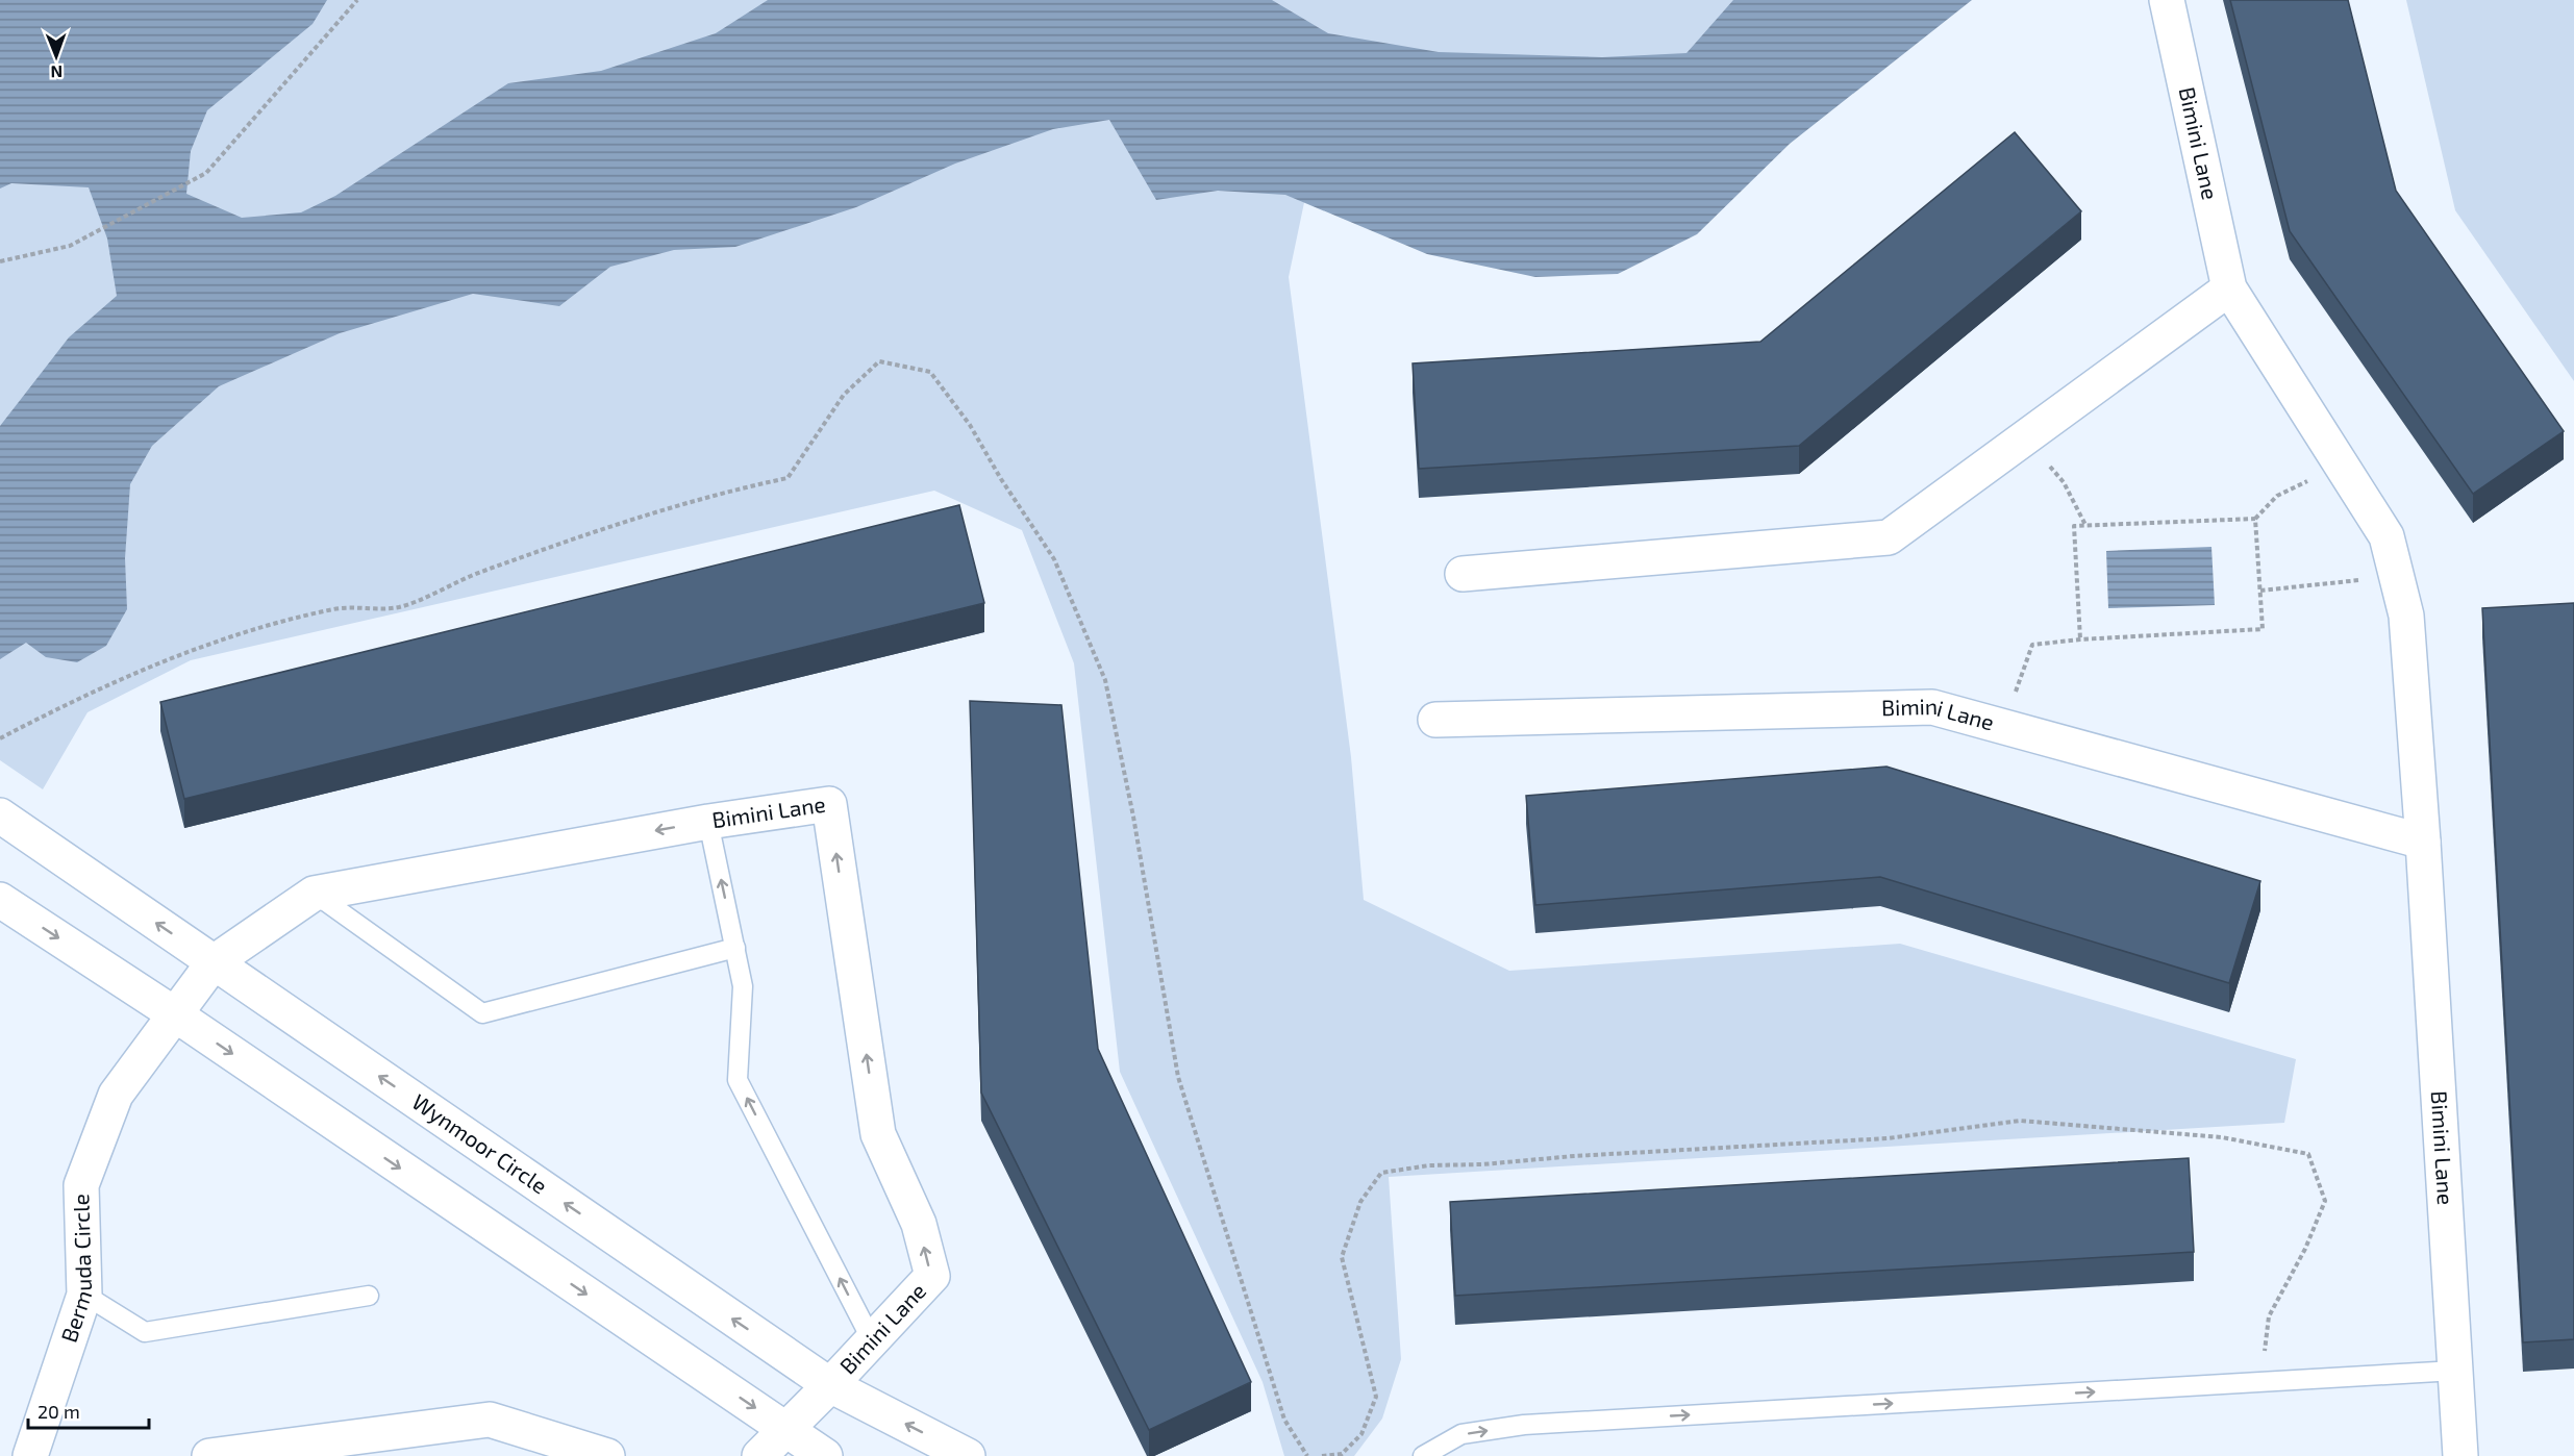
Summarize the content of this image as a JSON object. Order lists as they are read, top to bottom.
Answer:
{
  "streets": {
    "street": ["Bimini Lane", "Wynmoor Circle", "Bermuda Circle"]
  },
  "crossings": [
    ["Bimini Lane", "Wynmoor Circle"],
    ["Bimini Lane", "Bermuda Circle"],
    ["Wynmoor Circle", "Bermuda Circle"]
  ],
  "scale_bar": "20 m",
  "north": "bottom"
}
